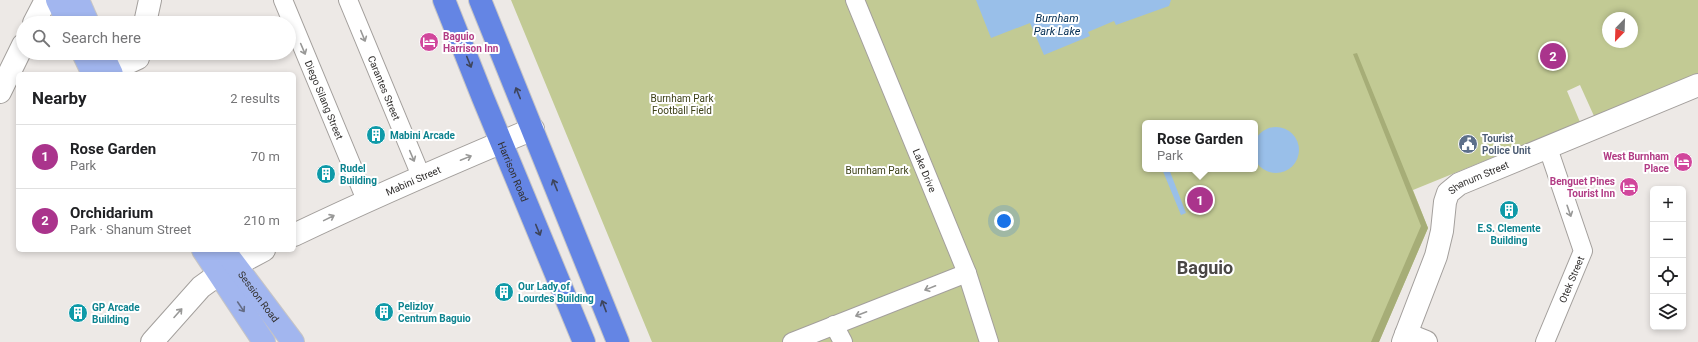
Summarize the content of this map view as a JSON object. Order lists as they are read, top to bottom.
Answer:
{
  "streets": {
    "highway": ["Harrison Road"],
    "main road": ["Session Road"],
    "street": [
      "Carantes Street",
      "Diego Silang Street",
      "Lake Drive",
      "Shanum Street",
      "Mabini Street",
      "Otek Street"
    ]
  },
  "crossings": [
    ["Carantes Street", "Mabini Street"],
    ["Diego Silang Street", "Mabini Street"],
    ["Harrison Road", "Mabini Street"],
    ["Shanum Street", "Otek Street"]
  ],
  "one_way": [
    "Carantes Street",
    "Diego Silang Street",
    "Mabini Street",
    "Otek Street"
  ],
  "districts": ["Baguio"],
  "water": ["Burnham Park Lake"],
  "parks": ["Burnham Park Football Field", "Burnham Park"],
  "places": {
    "hotel": ["Baguio Harrison Inn", "West Burnham Place", "Benguet Pines Tourist Inn"],
    "building": [
      "Mabini Arcade",
      "Rudel Building",
      "E.S. Clemente Building",
      "Our Lady of Lourdes Building",
      "Pelizloy Centrum Baguio",
      "GP Arcade Building"
    ],
    "public building": ["Tourist Police Unit"]
  },
  "north": "bottom left",
  "page": {
    "search": "Search here",
    "pins": ["2", "1"],
    "heading": ["Nearby", "2 results"],
    "popup": ["Rose Garden", "Park"],
    "list": [
      {
        "mark": "1",
        "name": "Rose Garden",
        "note": "Park",
        "value": "70 m"
      },
      {
        "mark": "2",
        "name": "Orchidarium",
        "note": "Park · Shanum Street",
        "value": "210 m"
      }
    ],
    "map_buttons": ["+", "−"]
  }
}
